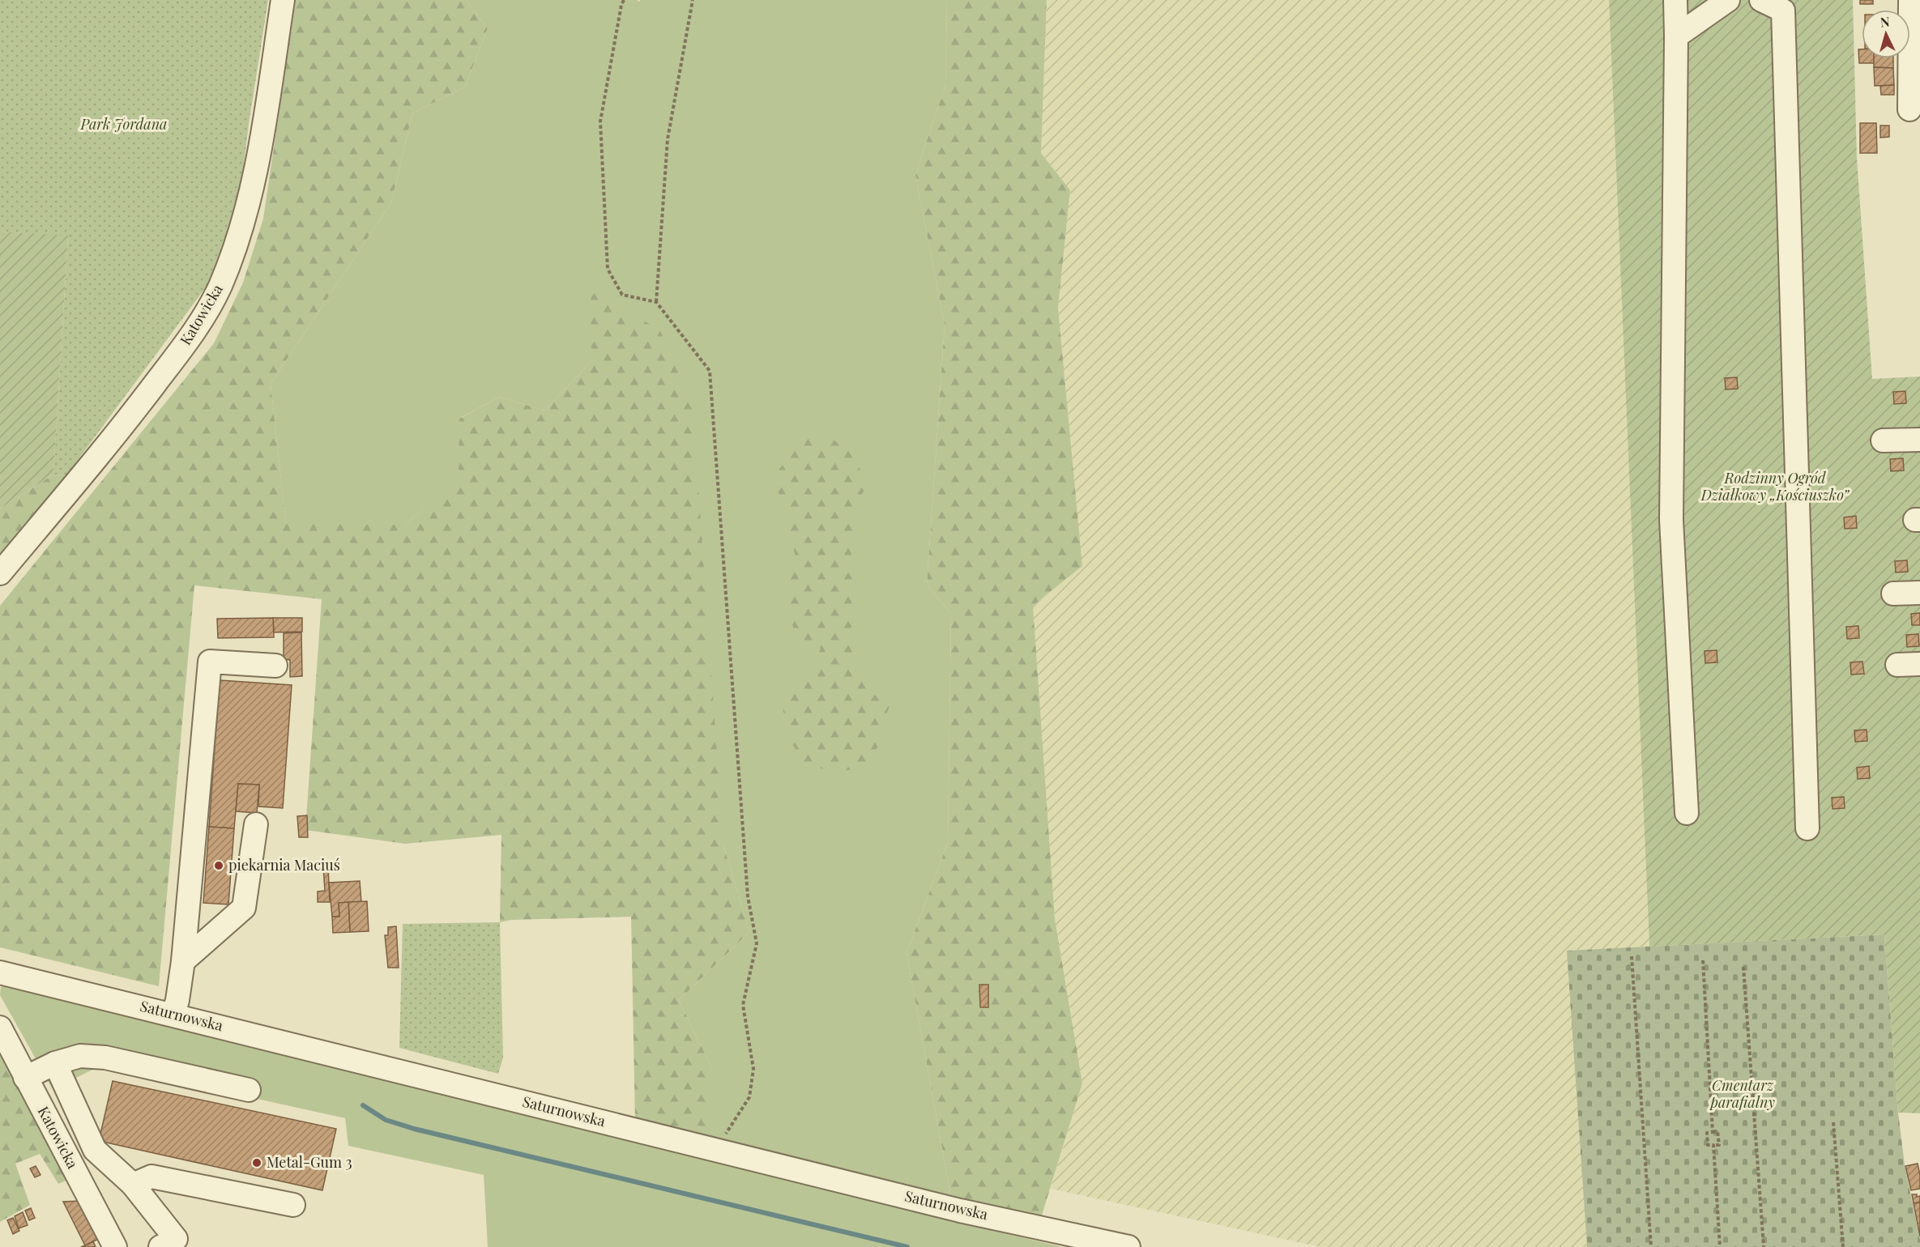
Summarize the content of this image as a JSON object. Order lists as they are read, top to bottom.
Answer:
{
  "streets": {
    "street": ["Katowicka", "Saturnowska"]
  },
  "parks": ["Park Jordana", "Rodzinny Ogród Działkowy „Kościuszko”", "Cmentarz parafialny"],
  "places": ["piekarnia Maciuś", "Metal-Gum 3"],
  "north": "top"
}
